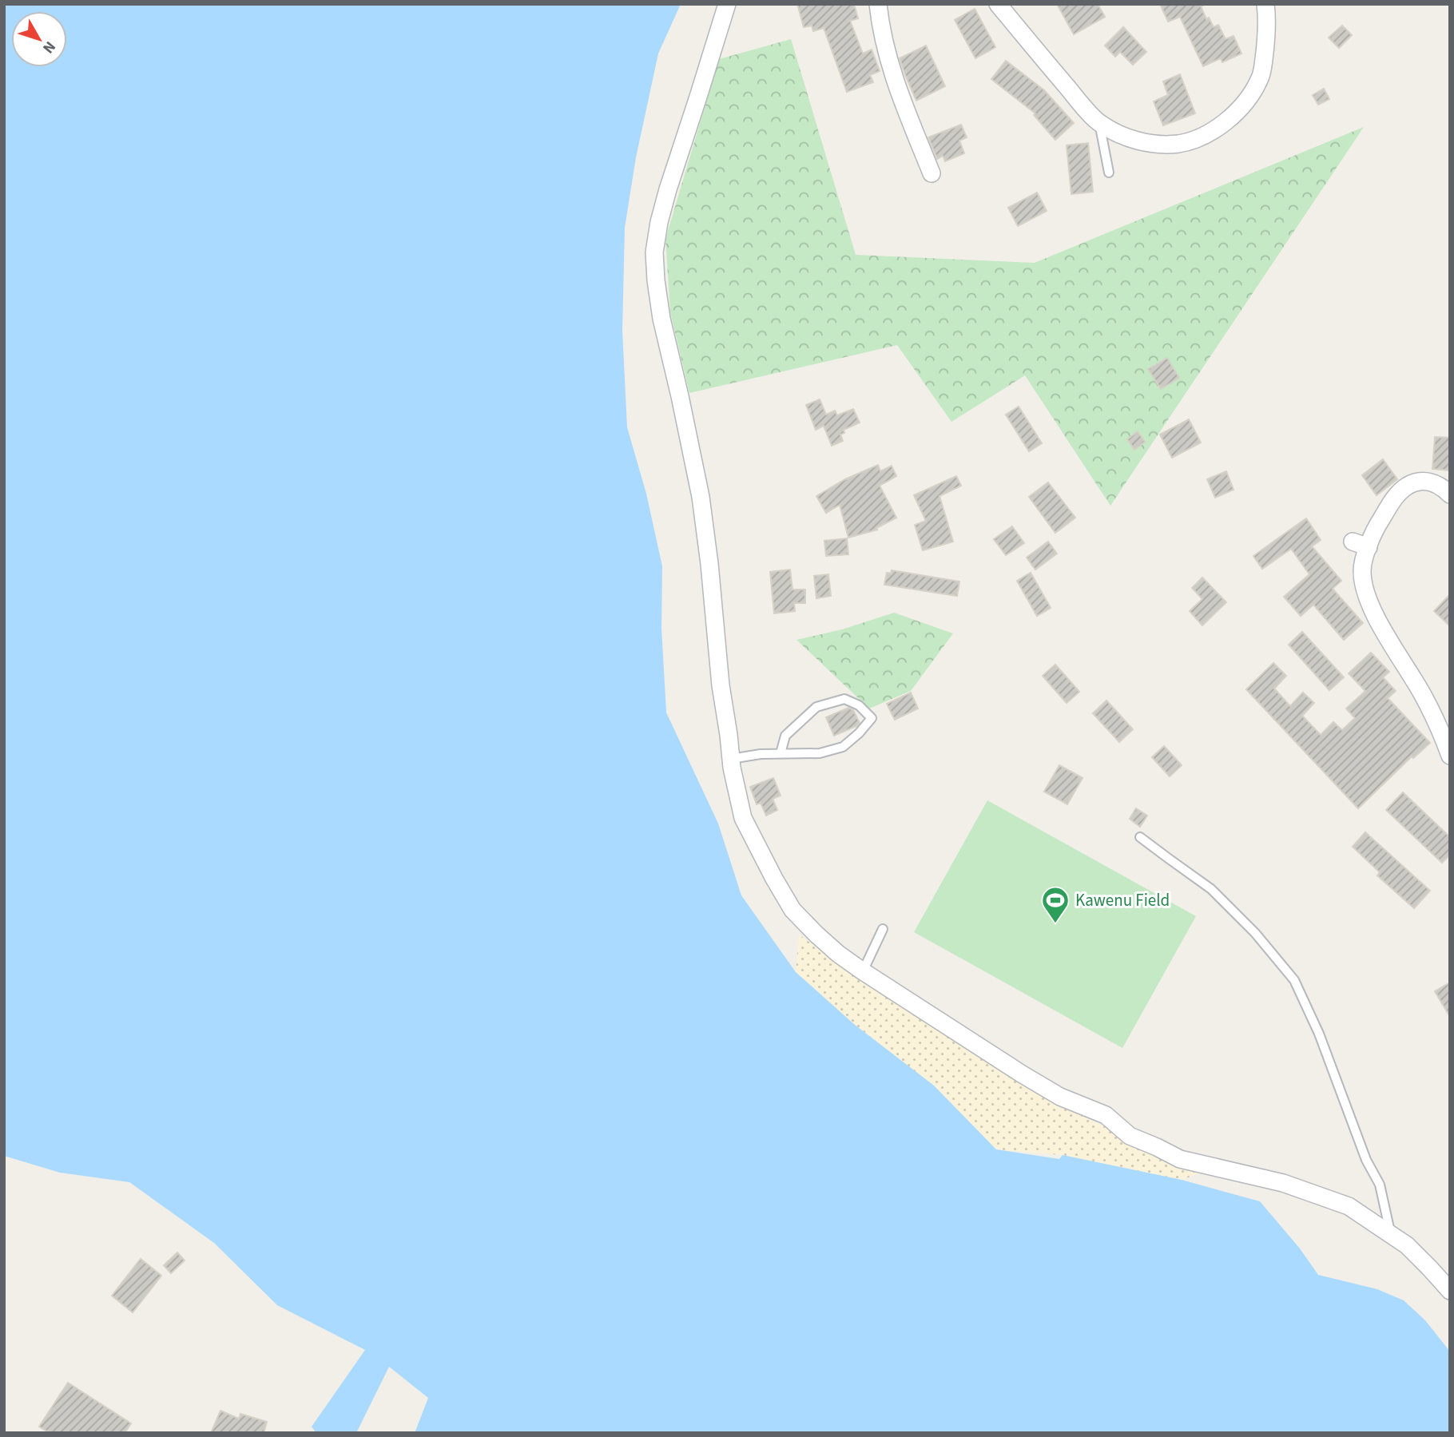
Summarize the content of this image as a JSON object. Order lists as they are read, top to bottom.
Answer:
{
  "places": {
    "sports": ["Kawenu Field"]
  },
  "north": "bottom right"
}
